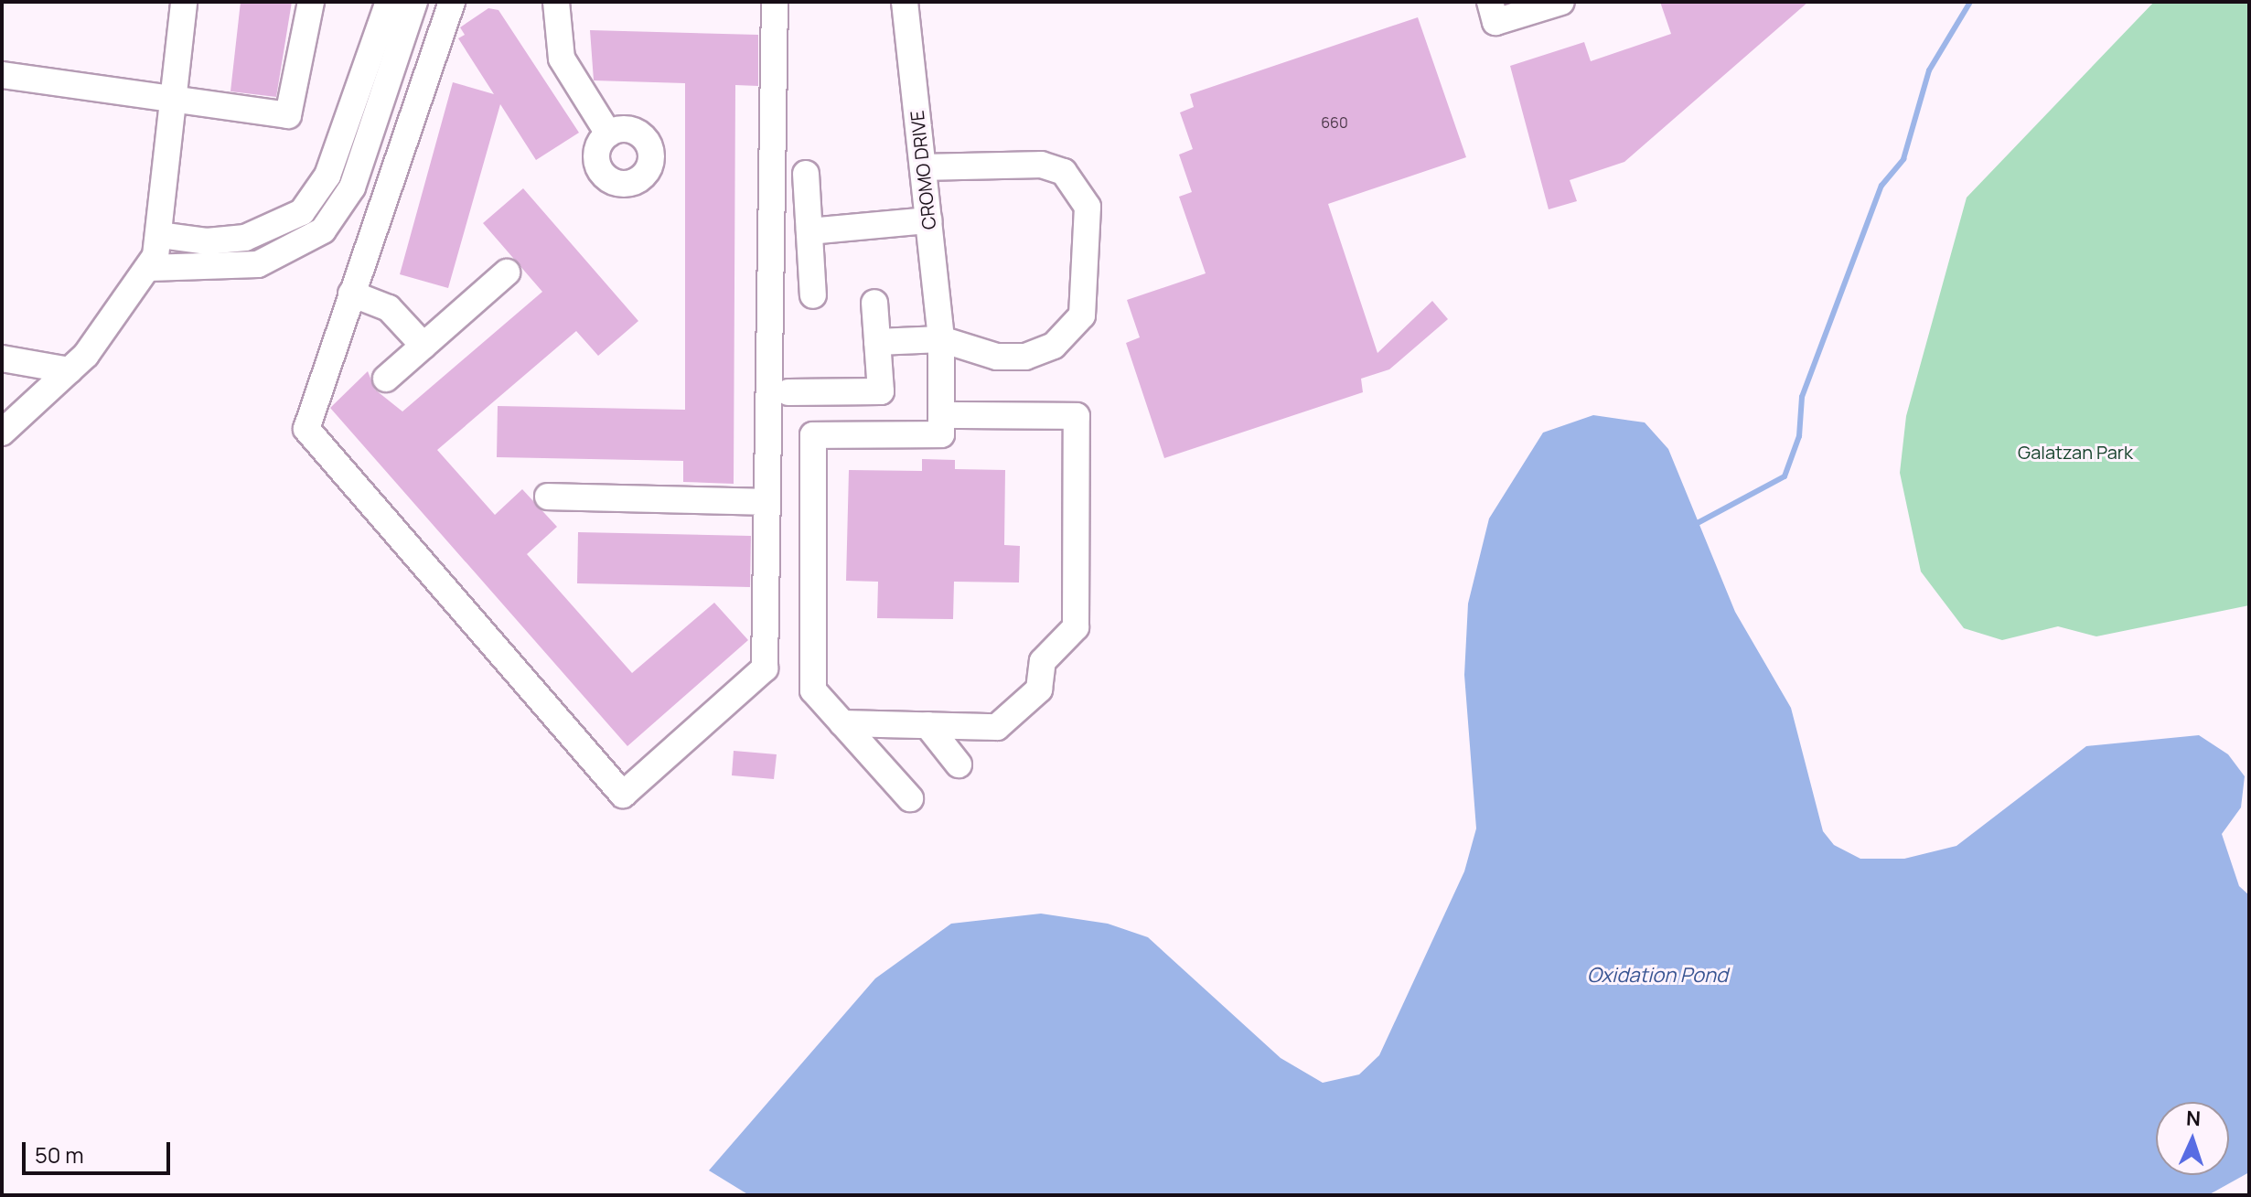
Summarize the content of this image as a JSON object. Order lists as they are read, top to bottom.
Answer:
{
  "streets": {
    "street": ["CROMO DRIVE"]
  },
  "water": ["Oxidation Pond"],
  "parks": ["Galatzan Park"],
  "house_numbers": ["660"],
  "scale_bar": "50 m",
  "north": "top"
}
